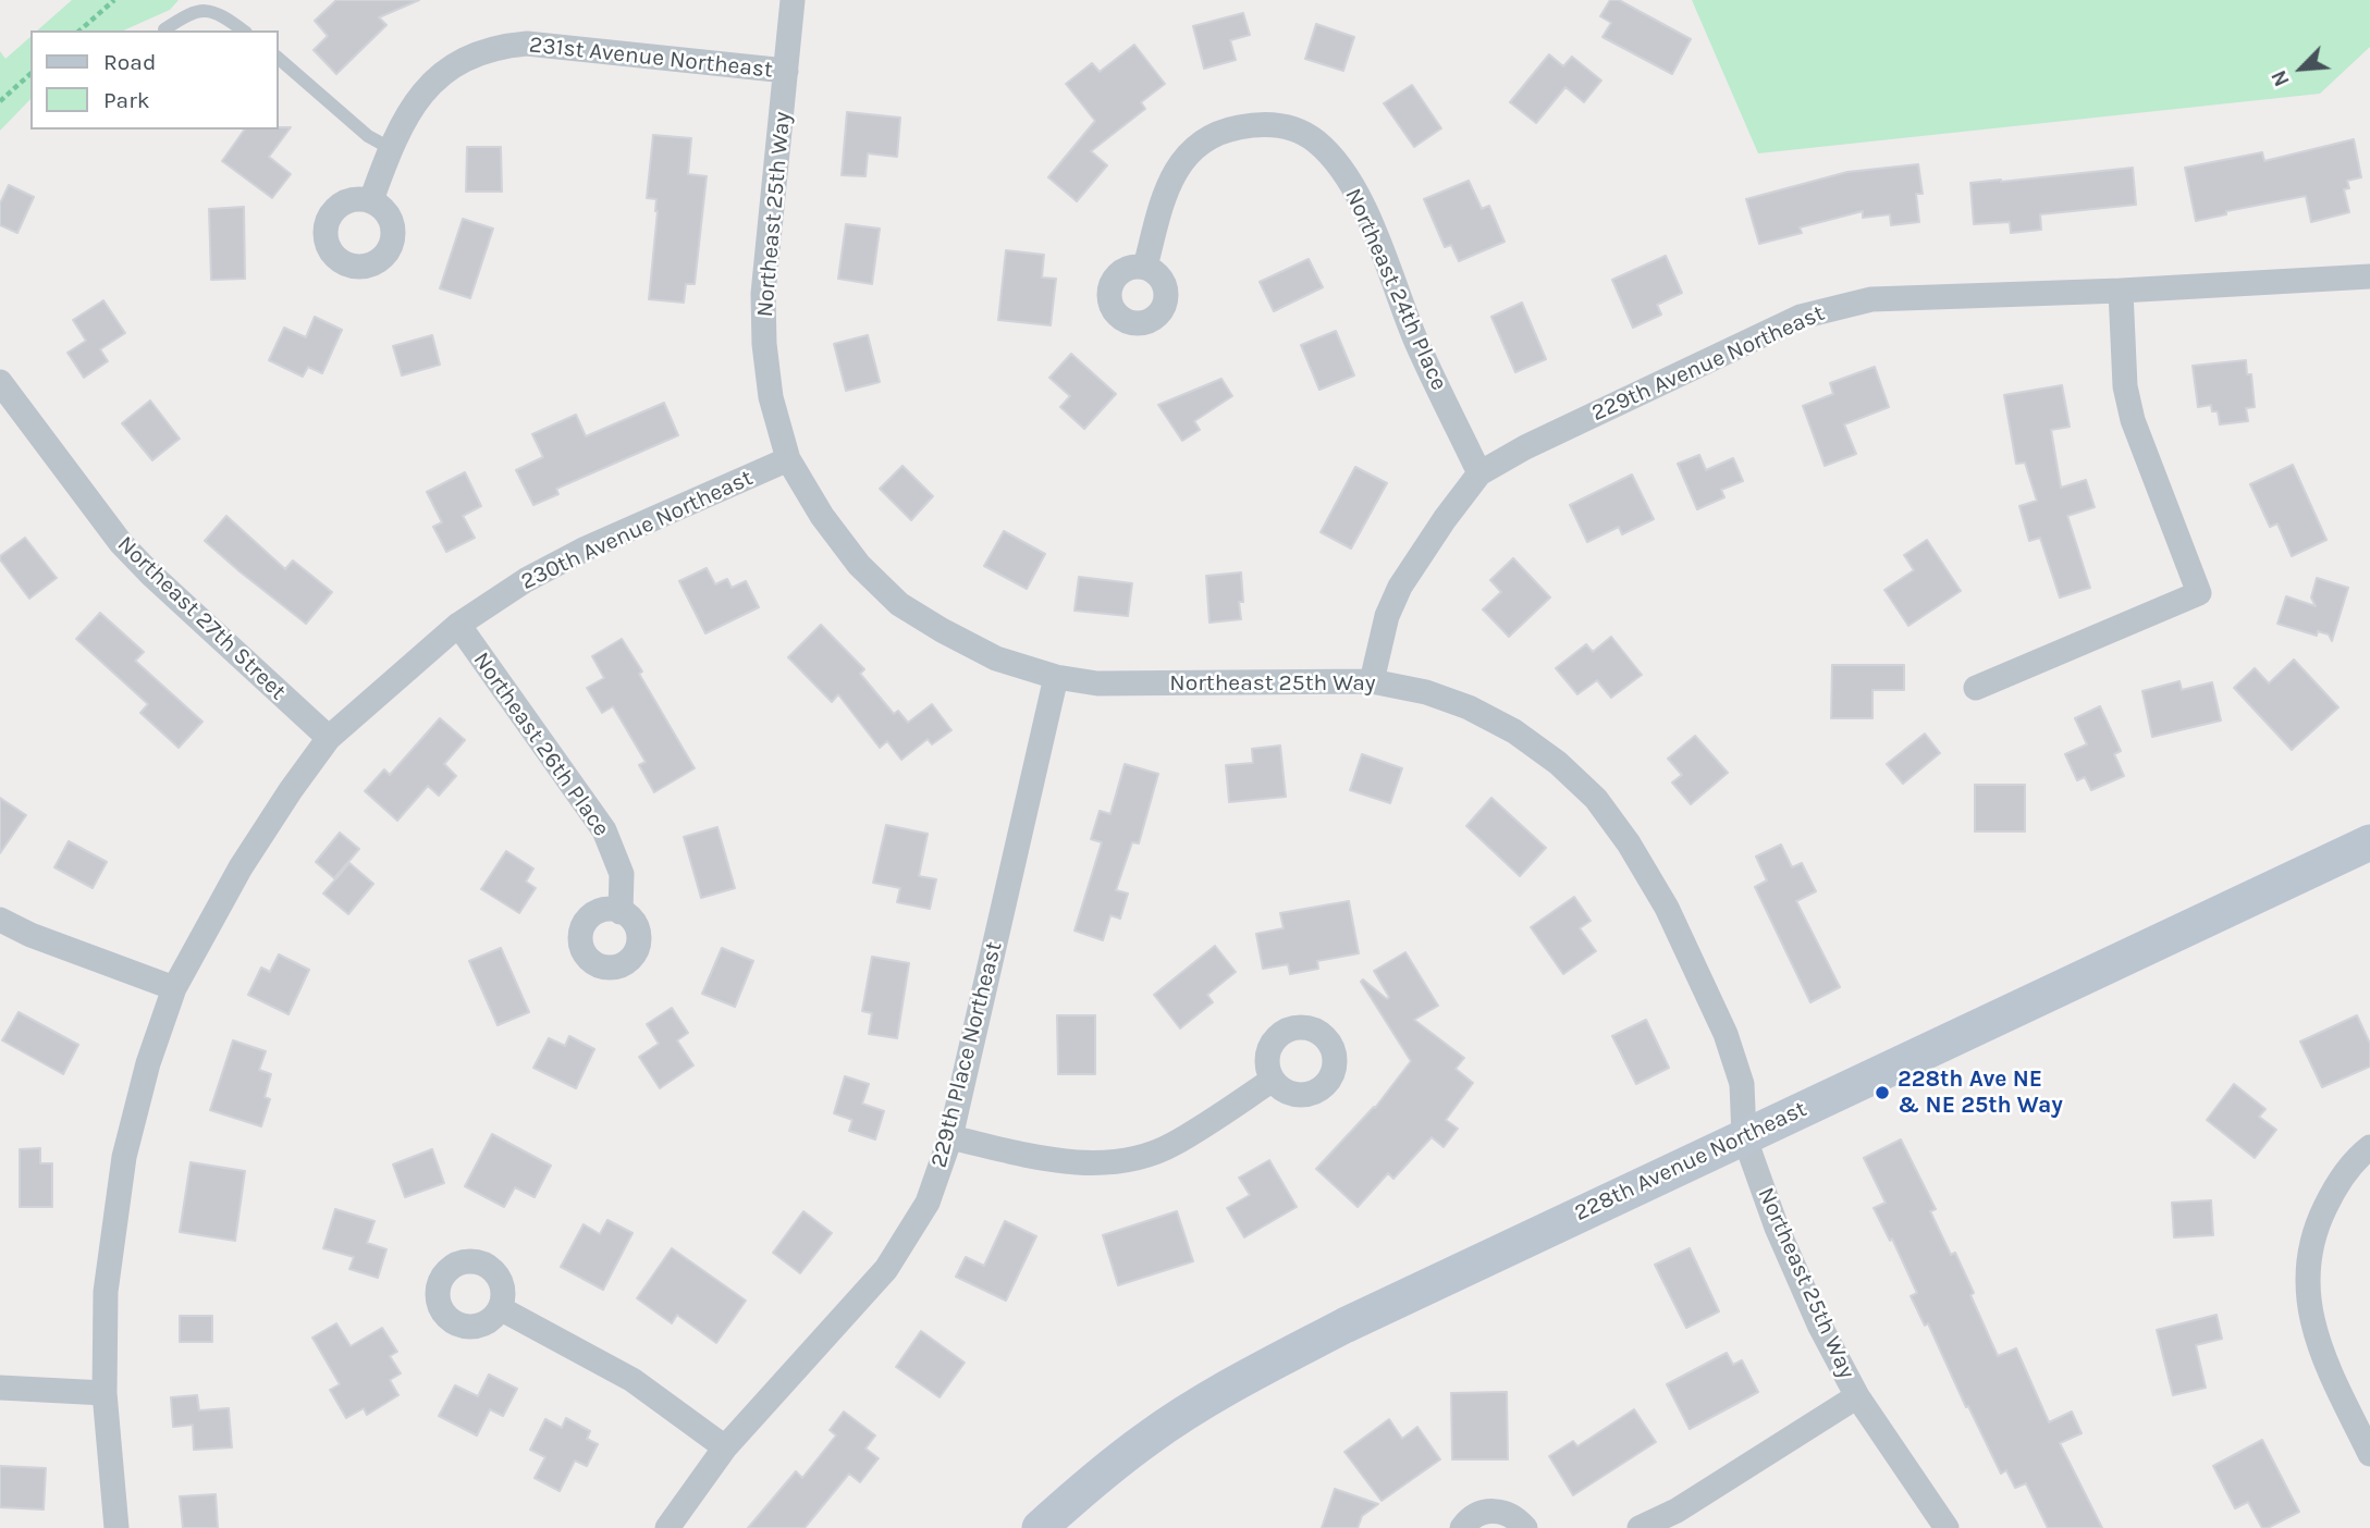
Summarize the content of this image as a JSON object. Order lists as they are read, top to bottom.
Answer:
{
  "streets": {
    "main road": ["228th Avenue Northeast"],
    "street": [
      "231st Avenue Northeast",
      "Northeast 25th Way",
      "Northeast 24th Place",
      "229th Avenue Northeast",
      "230th Avenue Northeast",
      "Northeast 27th Street",
      "Northeast 26th Place",
      "229th Place Northeast"
    ]
  },
  "crossings": [
    ["231st Avenue Northeast", "Northeast 25th Way"],
    ["Northeast 25th Way", "229th Avenue Northeast"],
    ["Northeast 25th Way", "230th Avenue Northeast"],
    ["Northeast 25th Way", "229th Place Northeast"],
    ["Northeast 25th Way", "228th Avenue Northeast"],
    ["Northeast 24th Place", "229th Avenue Northeast"],
    ["230th Avenue Northeast", "Northeast 27th Street"],
    ["230th Avenue Northeast", "Northeast 26th Place"]
  ],
  "places": ["228th Ave NE & NE 25th Way"],
  "legend": ["Road", "Park"],
  "north": "bottom left"
}
